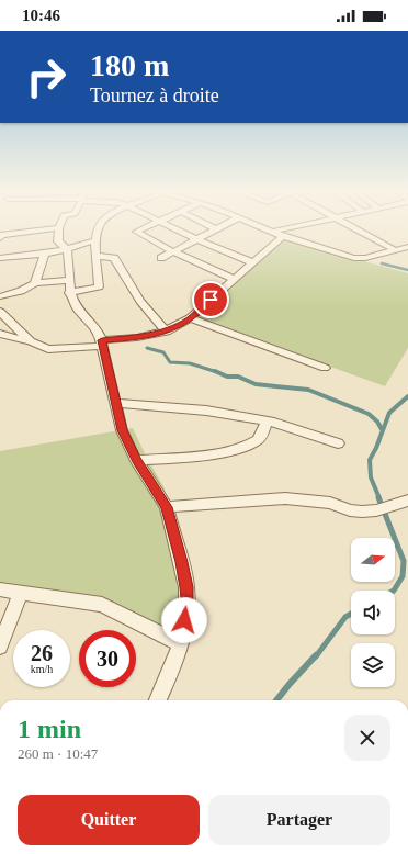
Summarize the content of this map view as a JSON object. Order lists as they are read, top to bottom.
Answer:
{
  "north": "right",
  "page": {
    "status": "10:46",
    "turn": ["180 m", "Tournez à droite"],
    "speed": "26 km/h",
    "limit": "30",
    "heading": ["1 min", "260 m · 10:47"],
    "buttons": ["Quitter", "Partager"]
  }
}
